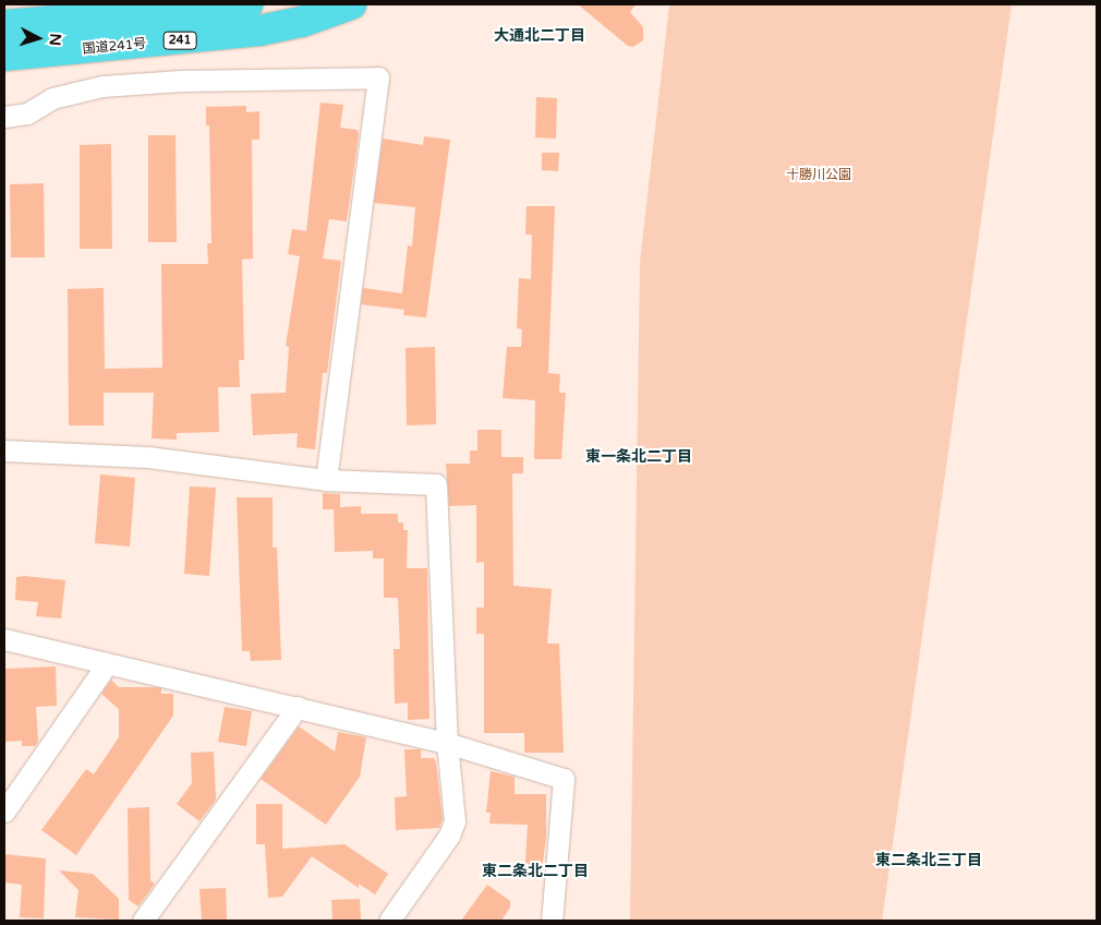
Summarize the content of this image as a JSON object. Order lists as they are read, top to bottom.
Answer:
{
  "streets": {
    "highway": ["241", "国道241号"]
  },
  "districts": [
    "大通北二丁目",
    "東一条北二丁目",
    "東二条北三丁目",
    "東二条北二丁目"
  ],
  "parks": ["十勝川公園"],
  "north": "right"
}
